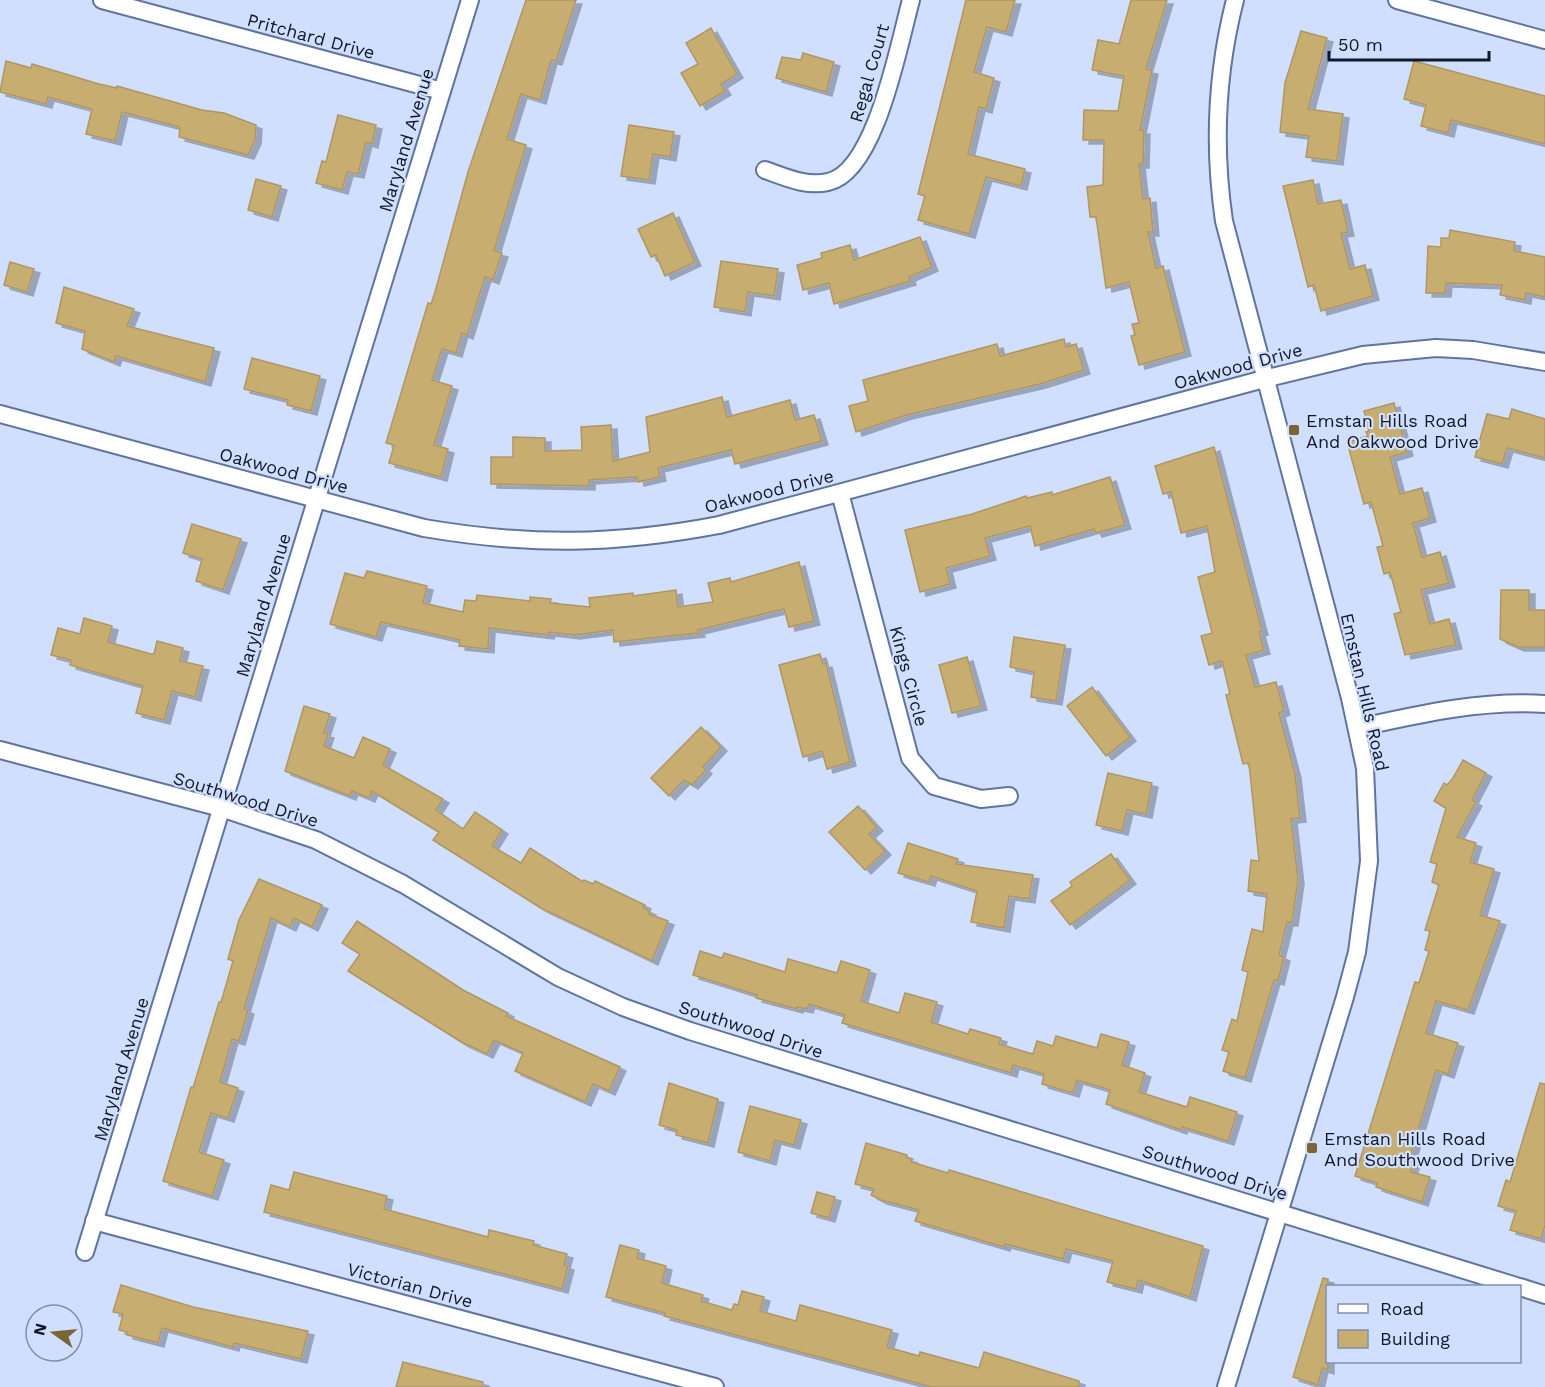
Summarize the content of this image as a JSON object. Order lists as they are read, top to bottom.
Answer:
{
  "streets": {
    "street": [
      "Pritchard Drive",
      "Regal Court",
      "Maryland Avenue",
      "Oakwood Drive",
      "Kings Circle",
      "Emstan Hills Road",
      "Southwood Drive",
      "Victorian Drive"
    ]
  },
  "crossings": [
    ["Pritchard Drive", "Maryland Avenue"],
    ["Maryland Avenue", "Oakwood Drive"],
    ["Maryland Avenue", "Southwood Drive"],
    ["Maryland Avenue", "Victorian Drive"],
    ["Oakwood Drive", "Kings Circle"],
    ["Oakwood Drive", "Emstan Hills Road"],
    ["Emstan Hills Road", "Southwood Drive"]
  ],
  "places": {
    "transit": ["Emstan Hills Road And Oakwood Drive", "Emstan Hills Road And Southwood Drive"]
  },
  "legend": ["Road", "Building"],
  "scale_bar": "50 m",
  "north": "left"
}
